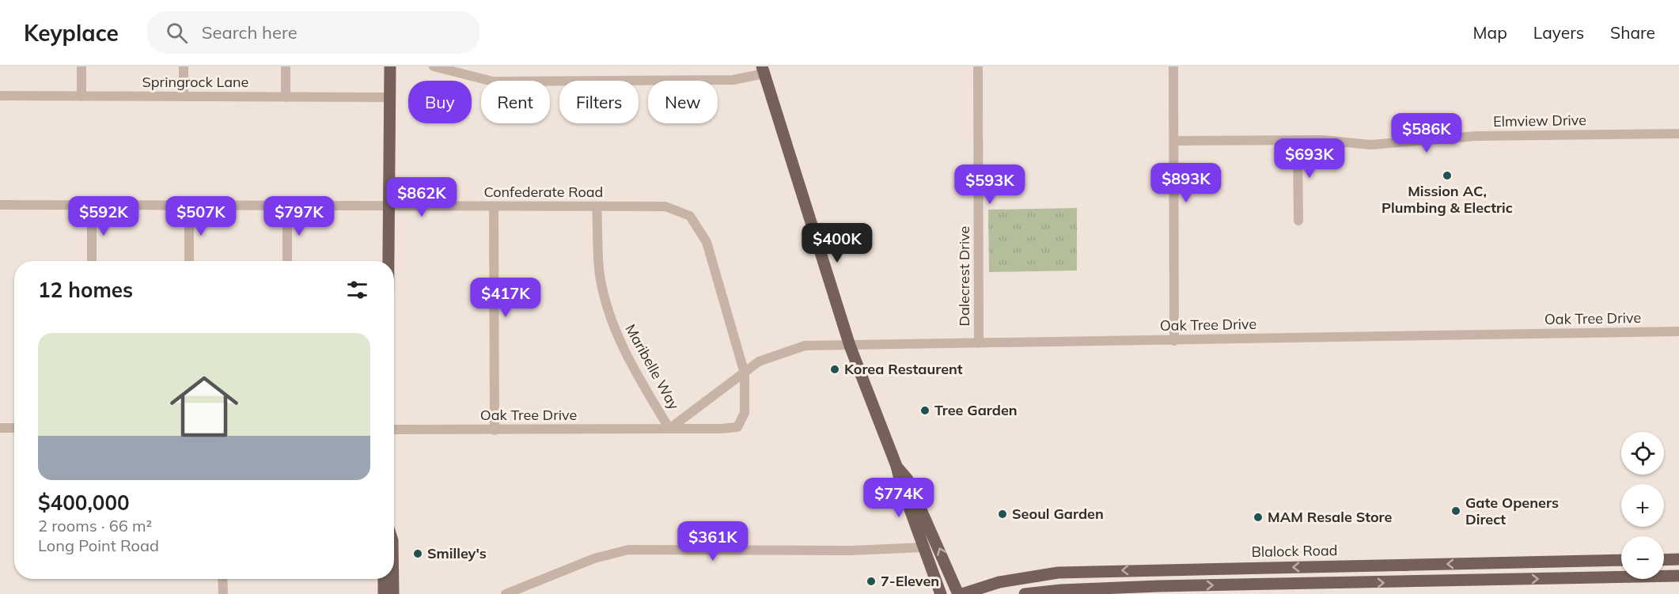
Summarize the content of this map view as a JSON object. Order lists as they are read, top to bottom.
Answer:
{
  "streets": {
    "main road": ["Blalock Road"],
    "street": [
      "Springrock Lane",
      "Elmview Drive",
      "Confederate Road",
      "Dalecrest Drive",
      "Oak Tree Drive",
      "Maribelle Way"
    ]
  },
  "crossings": [
    ["Confederate Road", "Oak Tree Drive"],
    ["Confederate Road", "Maribelle Way"],
    ["Dalecrest Drive", "Oak Tree Drive"],
    ["Oak Tree Drive", "Maribelle Way"]
  ],
  "places": [
    "Mission AC, Plumbing & Electric",
    "Korea Restaurent",
    "Tree Garden",
    "Gate Openers Direct",
    "Seoul Garden",
    "MAM Resale Store",
    "Smilley's",
    "7-Eleven"
  ],
  "page": {
    "header": "Keyplace",
    "search": "Search here",
    "nav": ["Map", "Layers", "Share"],
    "chip": [
      "Buy",
      "Rent",
      "Filters",
      "New"
    ],
    "price": [
      "$586K",
      "$693K",
      "$893K",
      "$593K",
      "$862K",
      "$592K",
      "$507K",
      "$797K",
      "$400K",
      "$417K",
      "$774K",
      "$361K"
    ],
    "heading": "12 homes",
    "list": [
      {
        "name": "$400,000",
        "note": "2 rooms · 66 m² · Long Point Road"
      }
    ],
    "map_buttons": ["+", "−"]
  }
}
